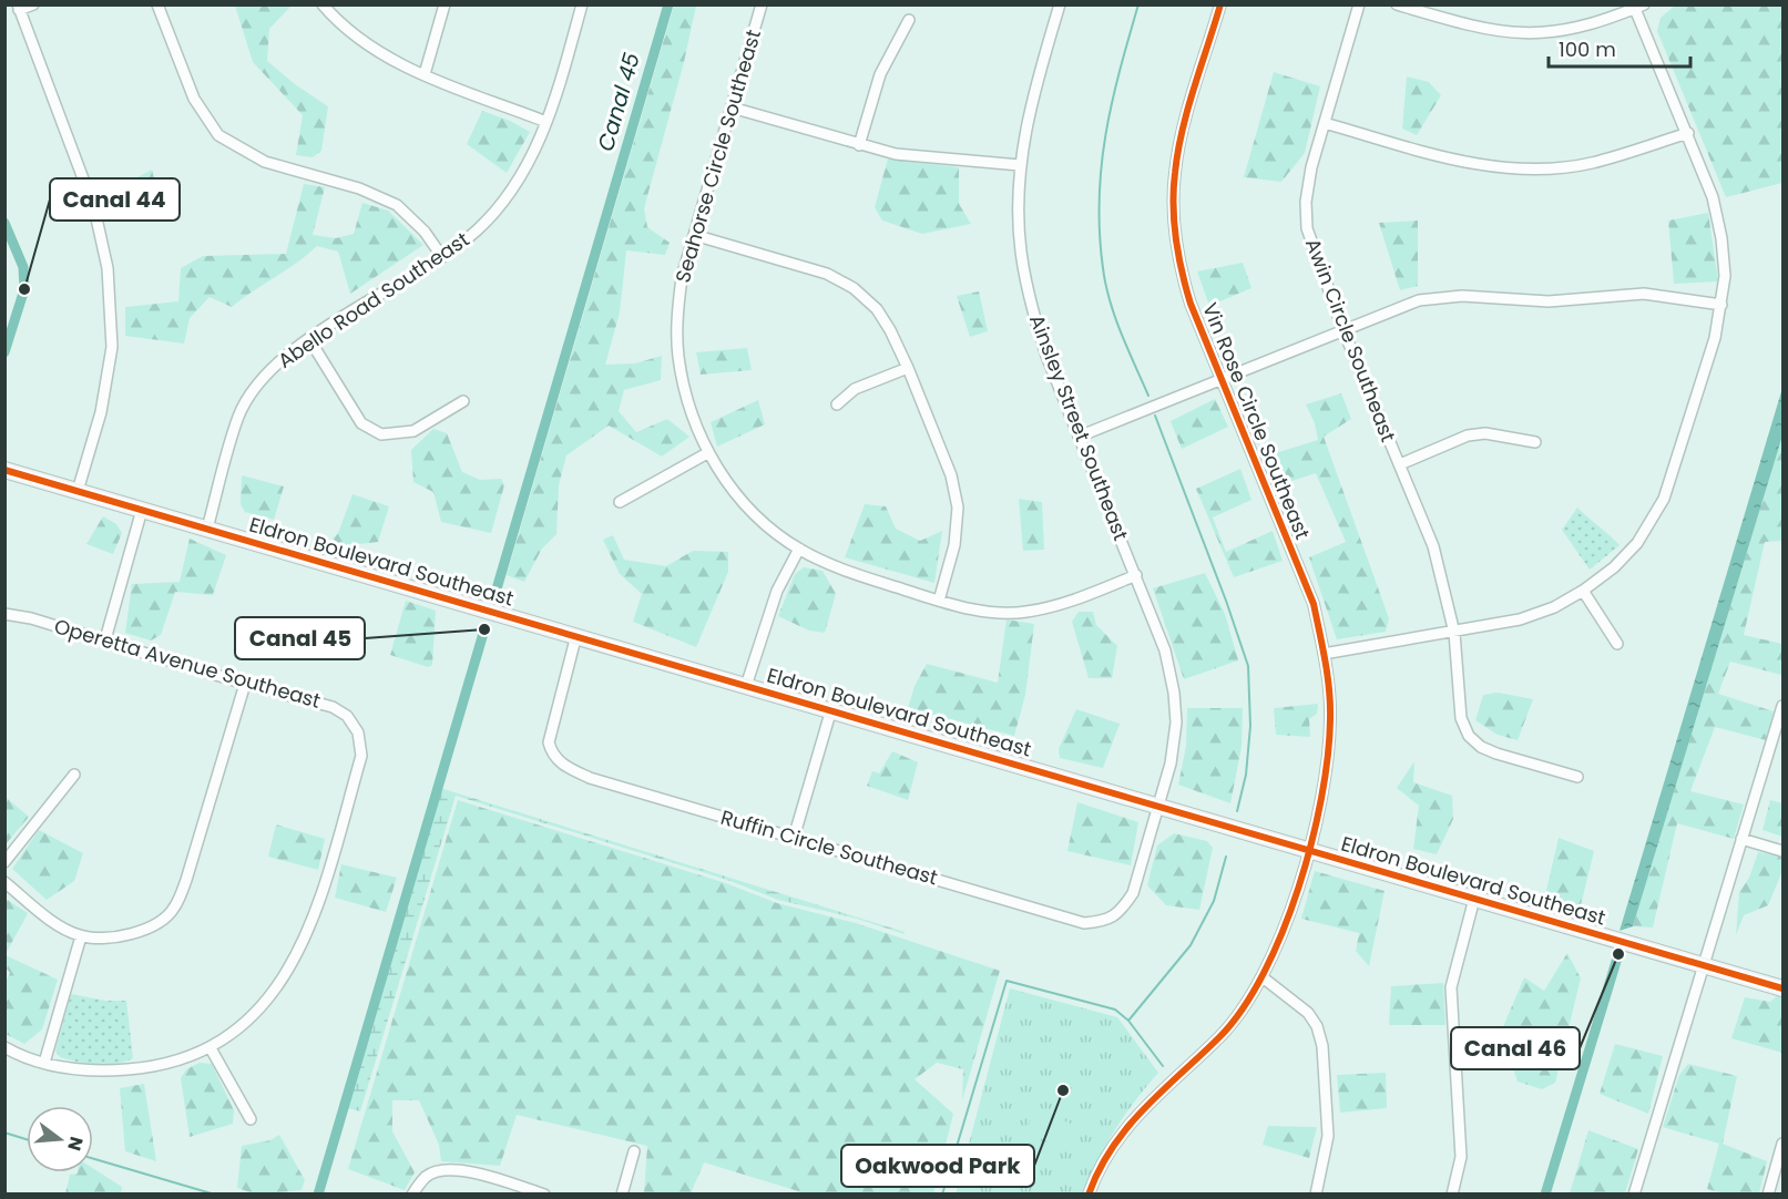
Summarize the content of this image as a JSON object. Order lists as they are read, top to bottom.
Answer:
{
  "streets": {
    "street": [
      "Seahorse Circle Southeast",
      "Abello Road Southeast",
      "Awin Circle Southeast",
      "Vin Rose Circle Southeast",
      "Ainsley Street Southeast",
      "Eldron Boulevard Southeast",
      "Operetta Avenue Southeast",
      "Ruffin Circle Southeast"
    ]
  },
  "crossings": [
    ["Seahorse Circle Southeast", "Ainsley Street Southeast"],
    ["Abello Road Southeast", "Eldron Boulevard Southeast"],
    ["Vin Rose Circle Southeast", "Eldron Boulevard Southeast"],
    ["Ainsley Street Southeast", "Eldron Boulevard Southeast"],
    ["Ainsley Street Southeast", "Ruffin Circle Southeast"],
    ["Eldron Boulevard Southeast", "Ruffin Circle Southeast"]
  ],
  "water": ["Canal 45"],
  "places": [
    "Canal 44",
    "Canal 45",
    "Canal 46",
    "Oakwood Park"
  ],
  "scale_bar": "100 m",
  "north": "right"
}
